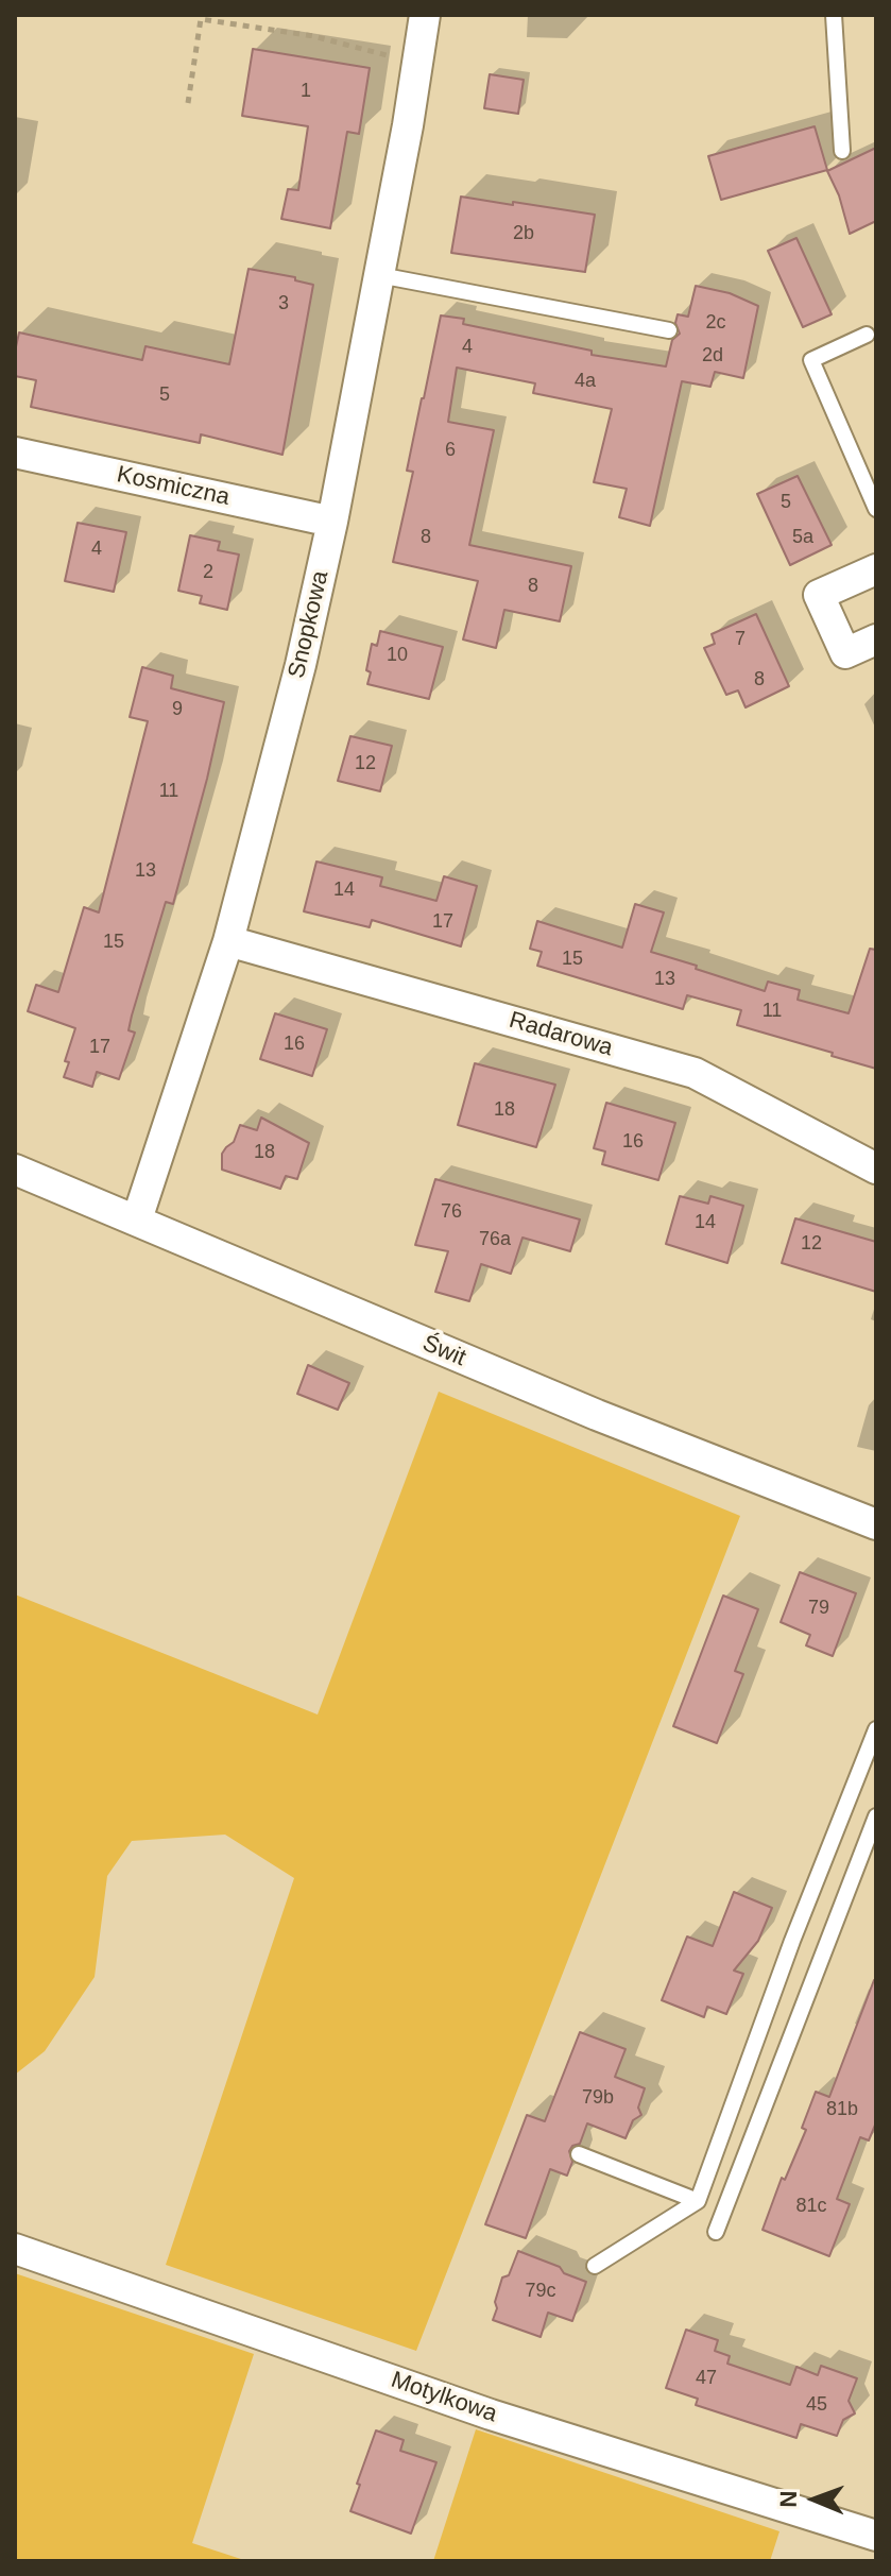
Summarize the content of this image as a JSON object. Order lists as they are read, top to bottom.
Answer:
{
  "streets": {
    "street": [
      "Kosmiczna",
      "Snopkowa",
      "Radarowa",
      "Świt",
      "Motylkowa"
    ]
  },
  "crossings": [
    ["Kosmiczna", "Snopkowa"],
    ["Snopkowa", "Radarowa"],
    ["Snopkowa", "Świt"]
  ],
  "house_numbers": [
    "1",
    "2b",
    "3",
    "2c",
    "4",
    "2d",
    "4a",
    "5",
    "6",
    "5",
    "8",
    "5a",
    "4",
    "2",
    "8",
    "7",
    "10",
    "8",
    "9",
    "12",
    "11",
    "13",
    "14",
    "17",
    "15",
    "15",
    "13",
    "11",
    "16",
    "17",
    "18",
    "16",
    "18",
    "76",
    "14",
    "76a",
    "12",
    "79",
    "79b",
    "81b",
    "81c",
    "79c",
    "47",
    "45"
  ],
  "north": "left"
}
